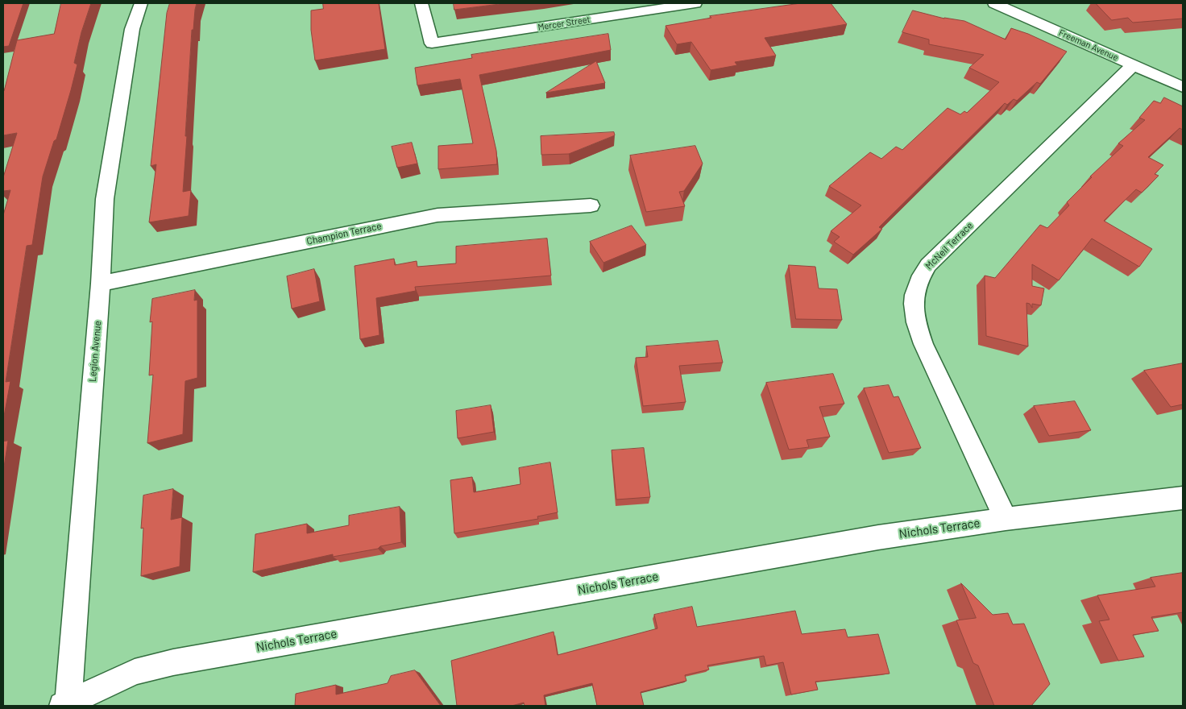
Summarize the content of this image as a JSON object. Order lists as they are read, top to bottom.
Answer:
{
  "streets": {
    "street": [
      "Mercer Street",
      "Freeman Avenue",
      "Champion Terrace",
      "McNeil Terrace",
      "Legion Avenue",
      "Nichols Terrace"
    ]
  },
  "crossings": [
    ["Freeman Avenue", "McNeil Terrace"],
    ["Champion Terrace", "Legion Avenue"],
    ["McNeil Terrace", "Nichols Terrace"],
    ["Legion Avenue", "Nichols Terrace"]
  ]
}
